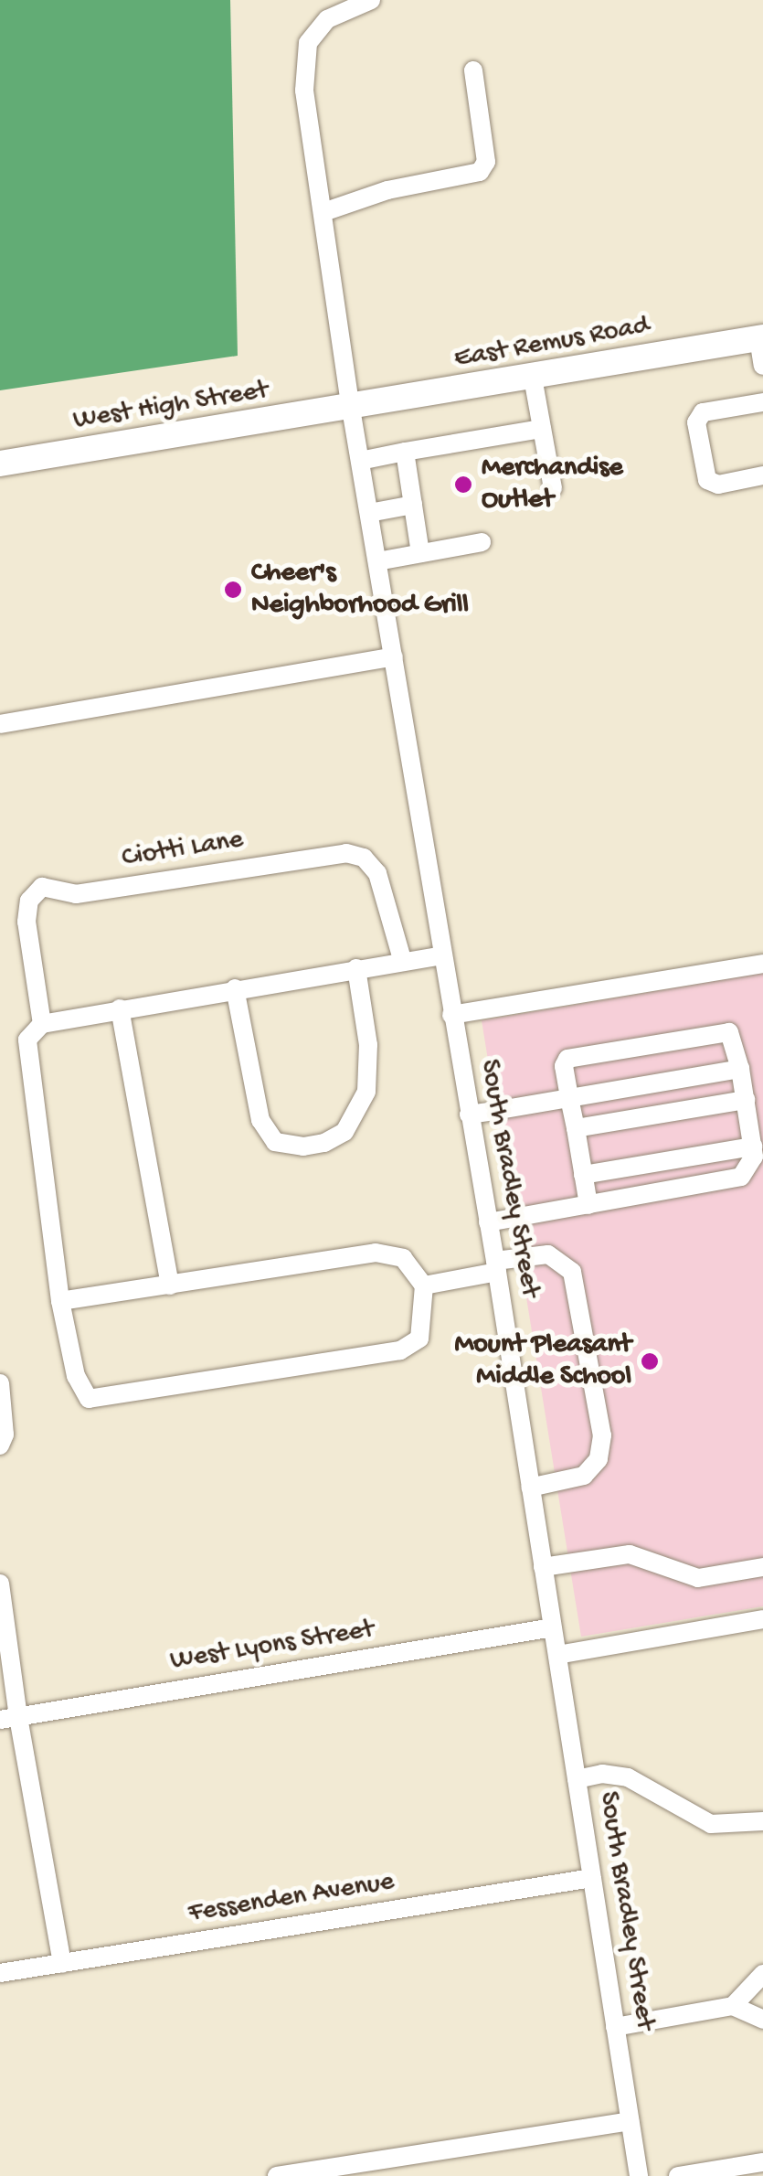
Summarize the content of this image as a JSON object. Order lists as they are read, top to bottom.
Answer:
{
  "streets": {
    "main road": ["East Remus Road", "West High Street"],
    "street": [
      "Ciotti Lane",
      "South Bradley Street",
      "West Lyons Street",
      "Fessenden Avenue"
    ]
  },
  "crossings": [
    ["East Remus Road", "West High Street"],
    ["East Remus Road", "South Bradley Street"],
    ["West High Street", "South Bradley Street"],
    ["South Bradley Street", "West Lyons Street"],
    ["South Bradley Street", "Fessenden Avenue"]
  ],
  "places": ["Merchandise Outlet", "Cheer's Neighborhood Grill", "Mount Pleasant Middle School"]
}
